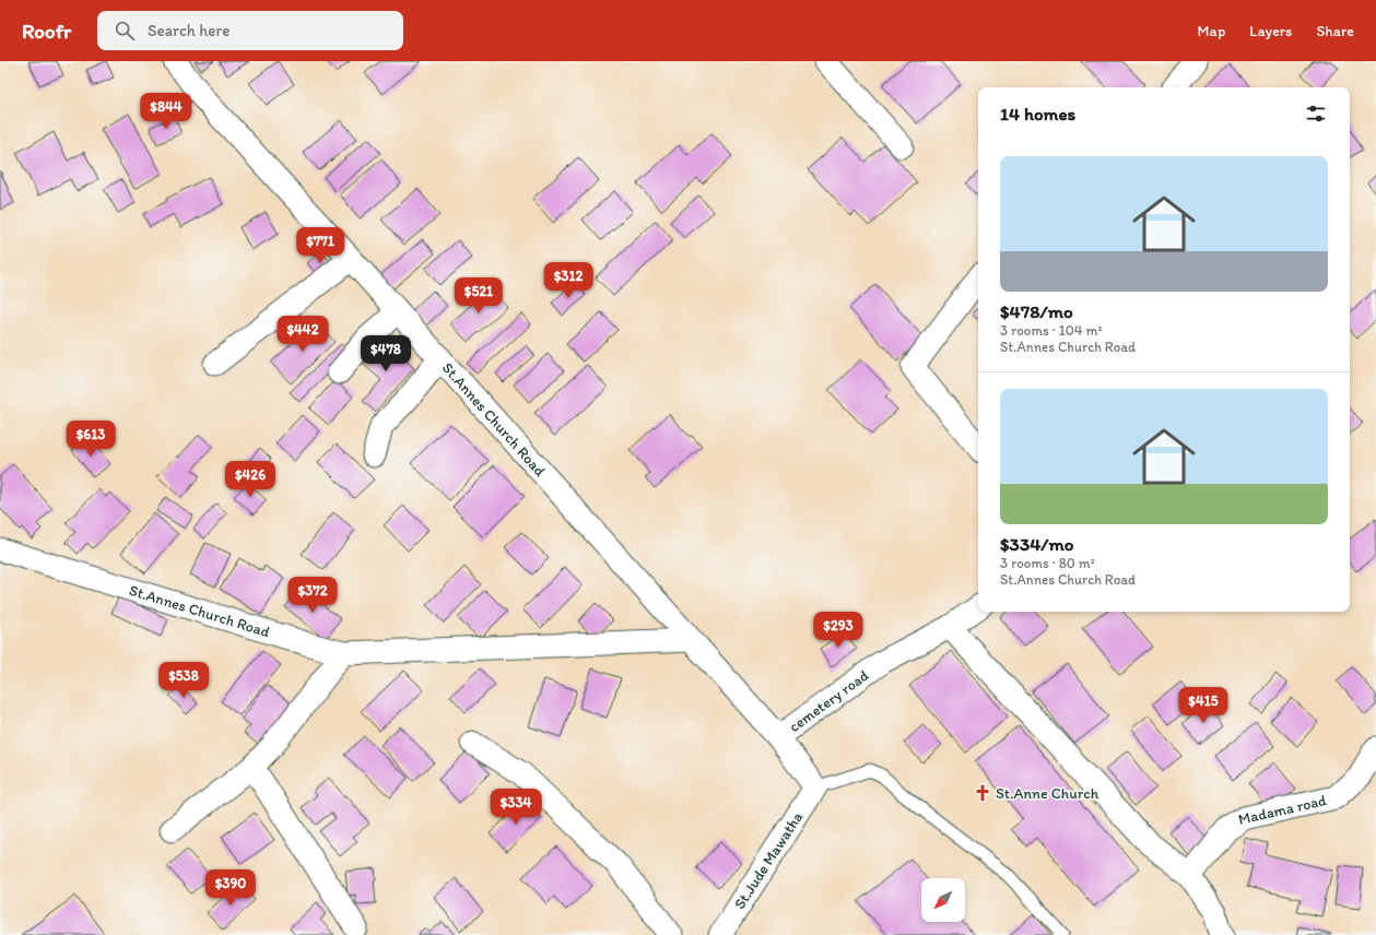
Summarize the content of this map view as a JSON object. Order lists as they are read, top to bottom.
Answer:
{
  "streets": {
    "street": [
      "St.Annes Church Road",
      "cemetery road",
      "Madama road",
      "St.Jude Mawatha"
    ]
  },
  "crossings": [
    ["St.Annes Church Road", "cemetery road"],
    ["St.Annes Church Road", "St.Jude Mawatha"]
  ],
  "places": {
    "church": ["St.Anne Church"]
  },
  "north": "bottom left",
  "page": {
    "header": "Roofr",
    "search": "Search here",
    "nav": ["Map", "Layers", "Share"],
    "heading": "14 homes",
    "price": [
      "$844",
      "$771",
      "$312",
      "$521",
      "$442",
      "$478",
      "$613",
      "$426",
      "$372",
      "$293",
      "$538",
      "$415",
      "$334",
      "$390"
    ],
    "list": [
      {
        "name": "$478/mo",
        "note": "3 rooms · 104 m² · St.Annes Church Road"
      },
      {
        "name": "$334/mo",
        "note": "3 rooms · 80 m² · St.Annes Church Road"
      }
    ]
  }
}
